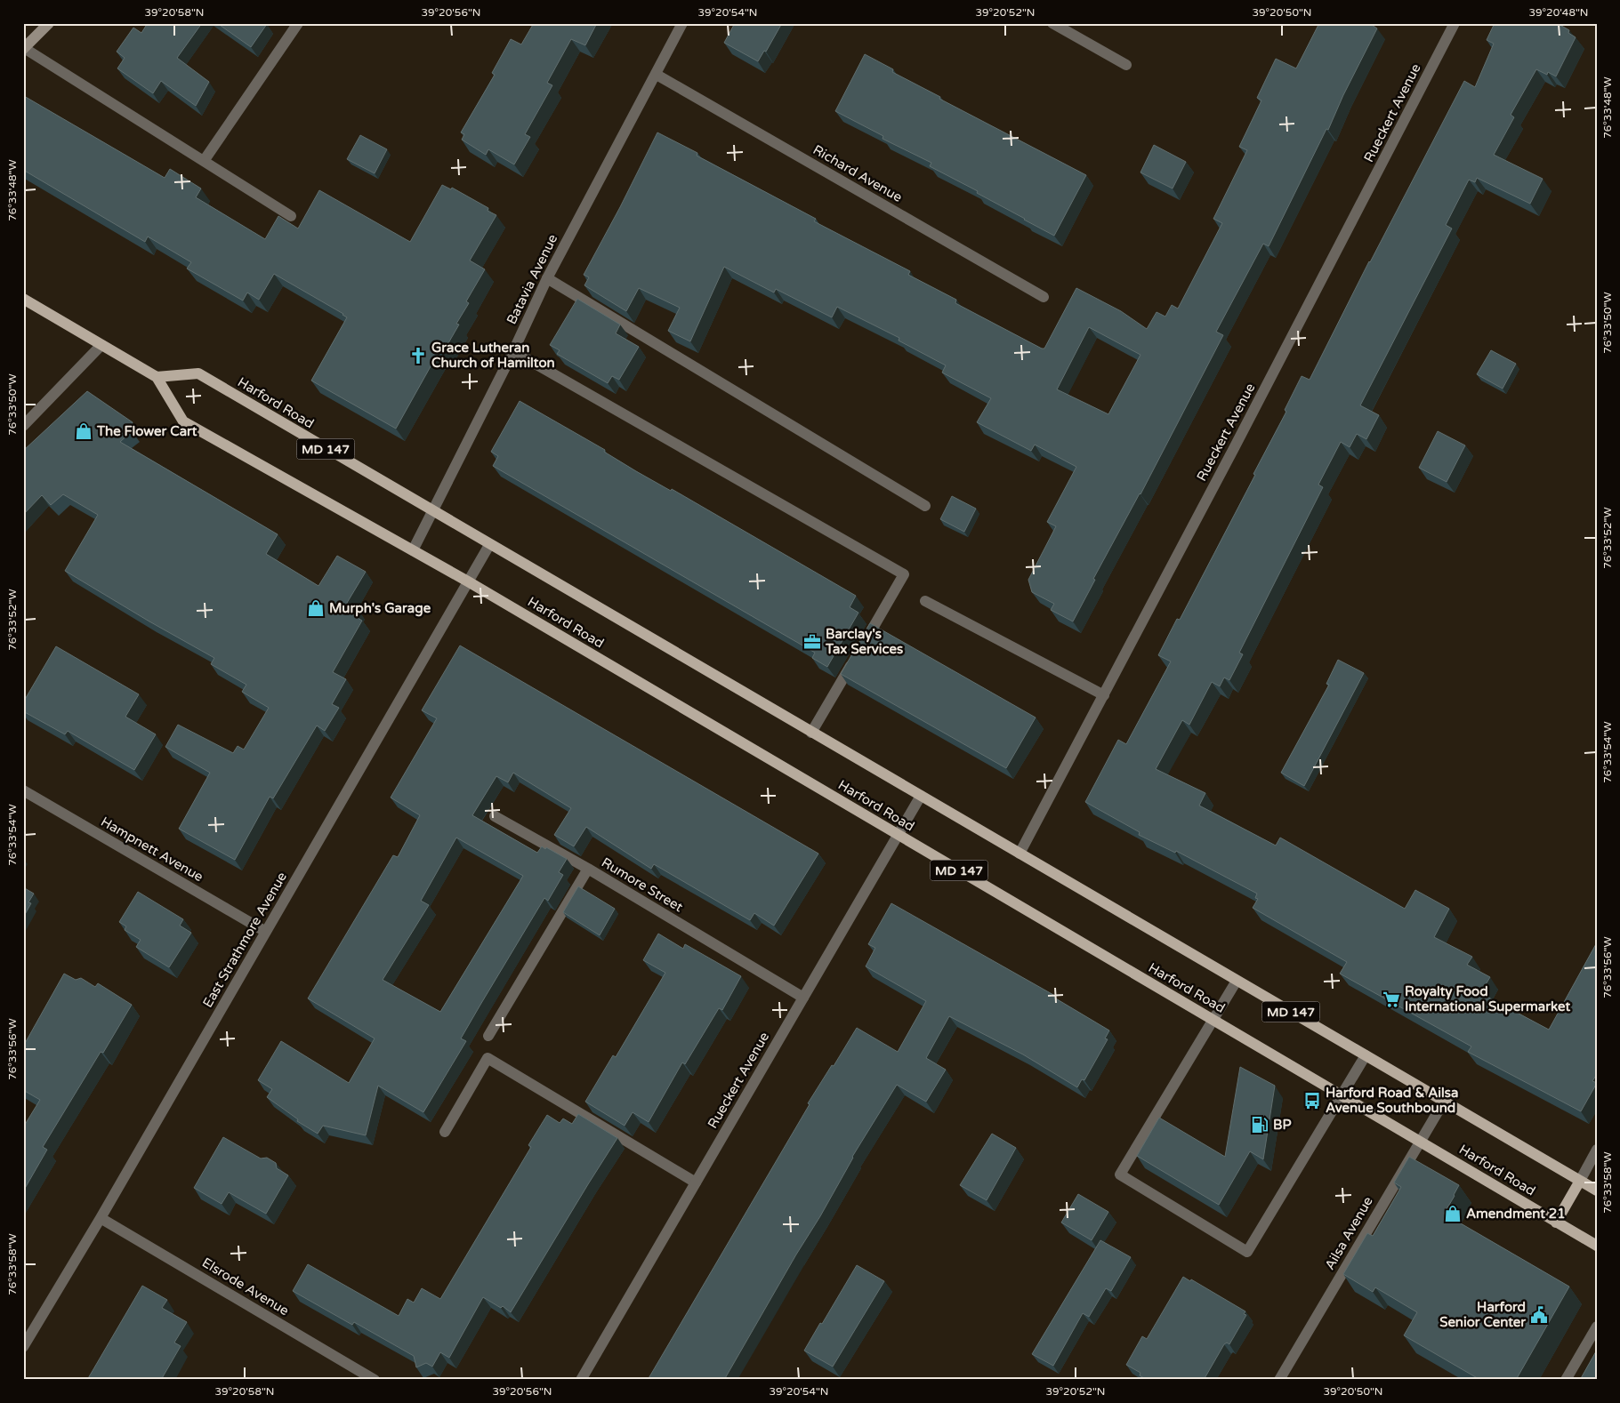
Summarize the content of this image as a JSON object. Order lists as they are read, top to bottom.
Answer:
{
  "streets": {
    "main road": ["Harford Road", "MD 147"],
    "street": [
      "Rueckert Avenue",
      "Richard Avenue",
      "Batavia Avenue",
      "Hampnett Avenue",
      "Rumore Street",
      "East Strathmore Avenue",
      "Ailsa Avenue",
      "Elsrode Avenue"
    ]
  },
  "crossings": [
    ["Rueckert Avenue", "Harford Road"],
    ["Rueckert Avenue", "Rumore Street"],
    ["Richard Avenue", "Batavia Avenue"],
    ["Batavia Avenue", "Harford Road"],
    ["Harford Road", "East Strathmore Avenue"],
    ["Harford Road", "Ailsa Avenue"],
    ["Hampnett Avenue", "East Strathmore Avenue"],
    ["East Strathmore Avenue", "Elsrode Avenue"]
  ],
  "places": {
    "church": ["Grace Lutheran Church of Hamilton"],
    "shop": ["The Flower Cart", "Murph's Garage", "Amendment 21"],
    "office": ["Barclay's Tax Services"],
    "supermarket": ["Royalty Food International Supermarket"],
    "bus stop": ["Harford Road & Ailsa Avenue Southbound"],
    "fuel station": ["BP"],
    "public building": ["Harford Senior Center"]
  },
  "coordinates": [
    "39°20'58\"N",
    "39°20'56\"N",
    "39°20'54\"N",
    "39°20'52\"N",
    "39°20'50\"N",
    "39°20'48\"N",
    "76°33'48\"W",
    "76°33'50\"W",
    "76°33'52\"W",
    "76°33'54\"W",
    "76°33'56\"W",
    "76°33'58\"W"
  ]
}
